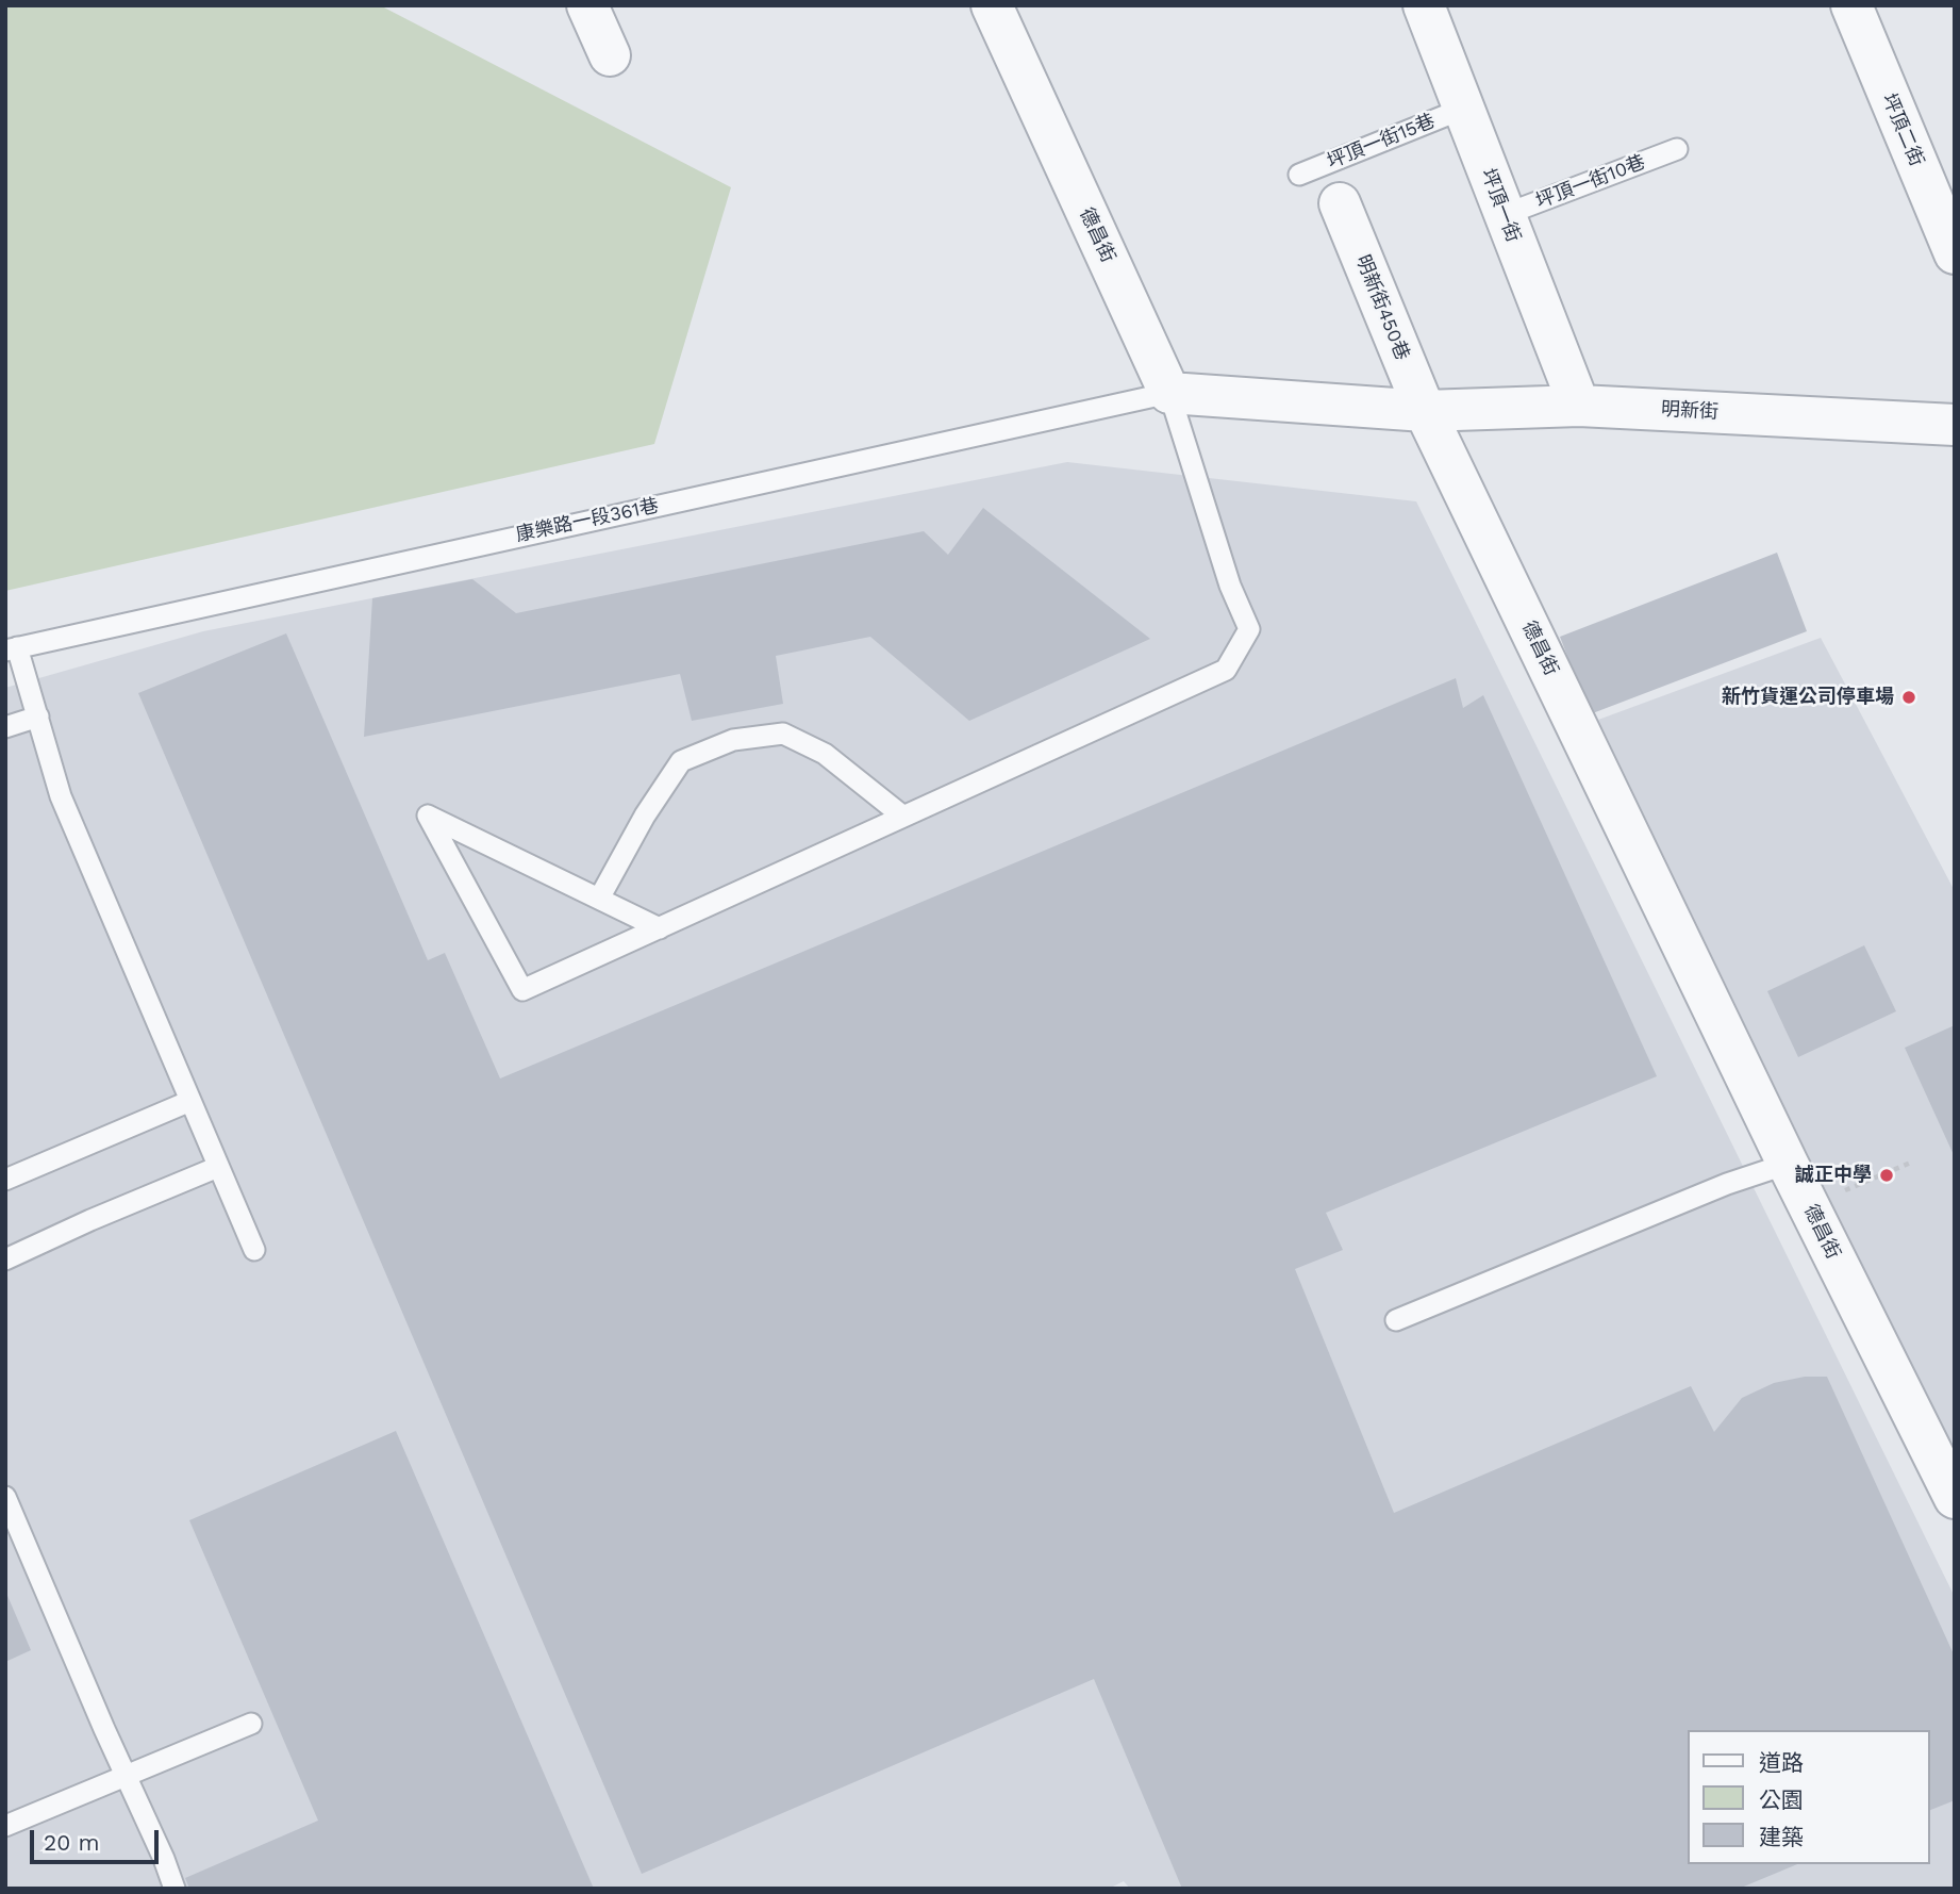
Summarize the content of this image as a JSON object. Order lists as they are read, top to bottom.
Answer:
{
  "streets": {
    "street": [
      "坪頂二街",
      "坪頂一街",
      "德昌街",
      "明新街450巷",
      "明新街"
    ],
    "lane": ["坪頂一街15巷", "坪頂一街10巷", "康樂路一段361巷"]
  },
  "crossings": [
    ["坪頂一街15巷", "坪頂一街"],
    ["坪頂一街10巷", "坪頂一街"],
    ["坪頂一街", "明新街"],
    ["德昌街", "明新街450巷"],
    ["德昌街", "明新街"],
    ["德昌街", "康樂路一段361巷"],
    ["明新街450巷", "明新街"]
  ],
  "places": ["新竹貨運公司停車場", "誠正中學"],
  "legend": ["道路", "公園", "建築"],
  "scale_bar": "20 m"
}
